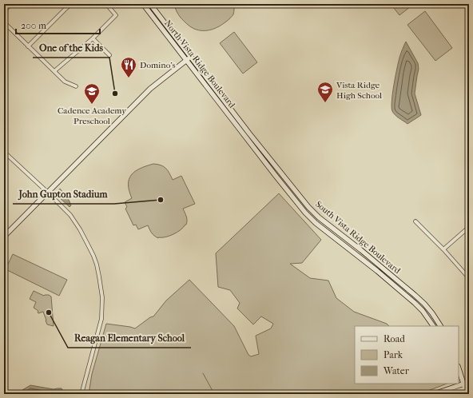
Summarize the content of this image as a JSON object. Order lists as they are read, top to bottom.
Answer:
{
  "streets": {
    "street": ["North Vista Ridge Boulevard", "South Vista Ridge Boulevard"]
  },
  "crossings": [
    ["North Vista Ridge Boulevard", "South Vista Ridge Boulevard"]
  ],
  "places": {
    "restaurant": ["Domino's"],
    "other": ["One of the Kids", "John Gupton Stadium", "Reagan Elementary School"],
    "school or university": ["Vista Ridge High School", "Cadence Academy Preschool"]
  },
  "legend": ["Road", "Park", "Water"],
  "scale_bar": "200 m"
}
